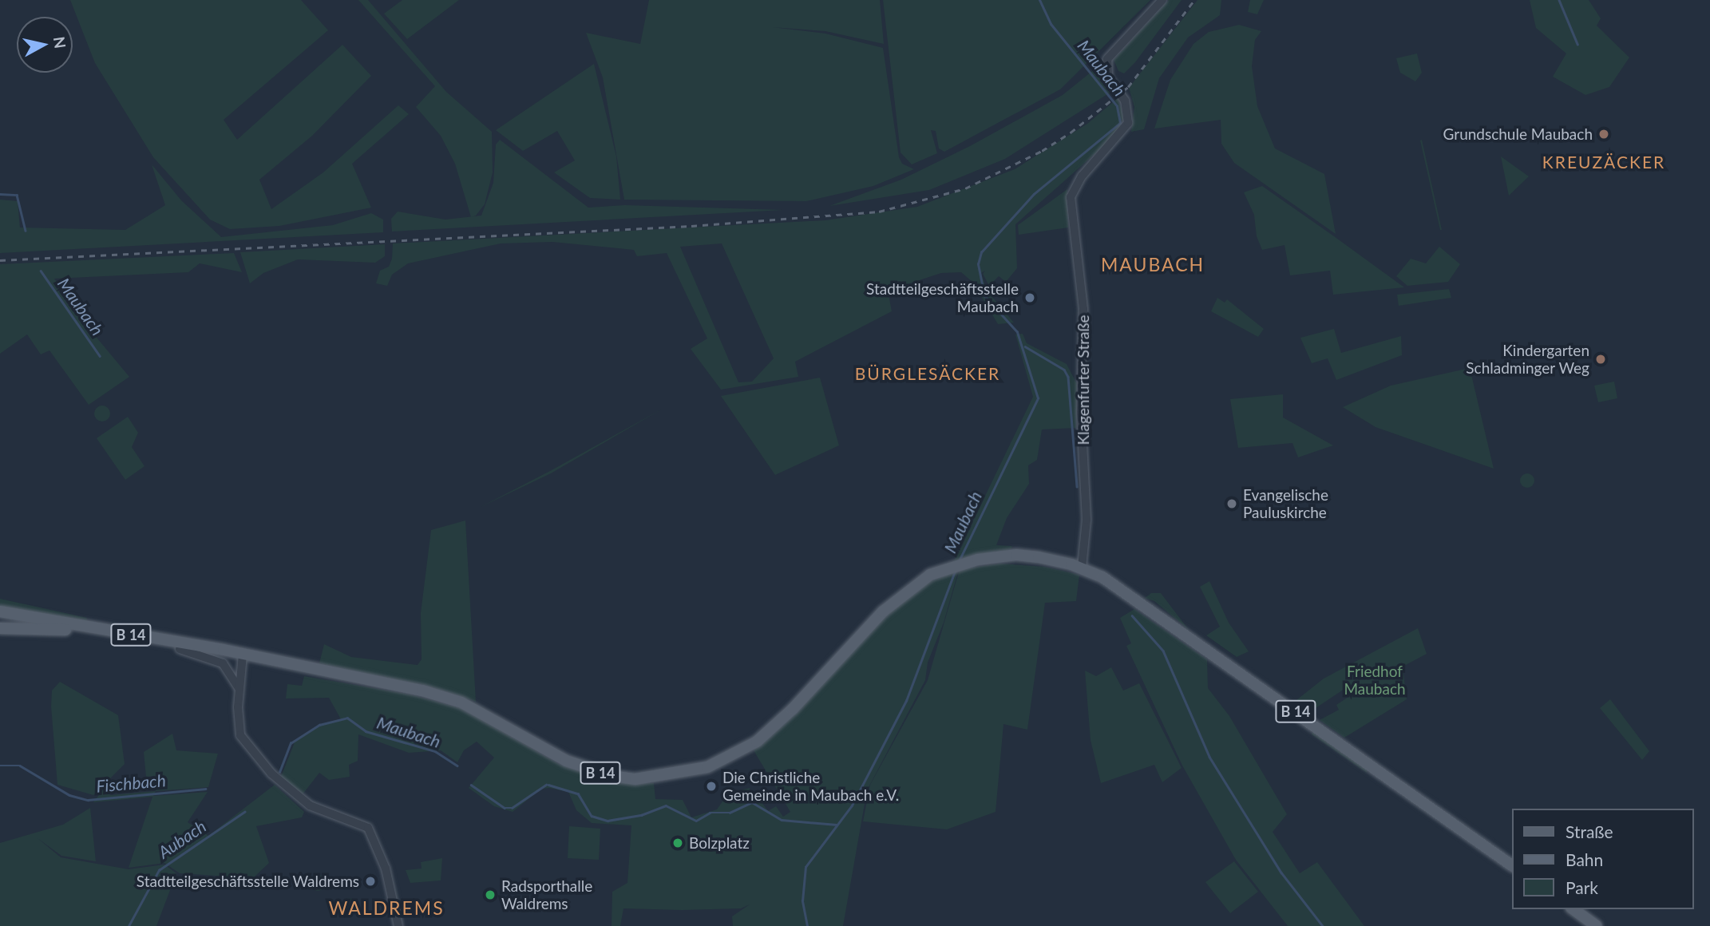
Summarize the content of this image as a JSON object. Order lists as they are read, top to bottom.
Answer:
{
  "streets": {
    "main road": ["B 14"],
    "street": ["Klagenfurter Straße"]
  },
  "crossings": [
    ["Klagenfurter Straße", "B 14"]
  ],
  "districts": [
    "KREUZÄCKER",
    "MAUBACH",
    "BÜRGLESÄCKER",
    "WALDREMS"
  ],
  "water": ["Maubach", "Fischbach", "Aubach"],
  "parks": ["Friedhof Maubach"],
  "places": [
    "Grundschule Maubach",
    "Stadtteilgeschäftsstelle Maubach",
    "Kindergarten Schladminger Weg",
    "Evangelische Pauluskirche",
    "Die Christliche Gemeinde in Maubach e.V.",
    "Bolzplatz",
    "Stadtteilgeschäftsstelle Waldrems",
    "Radsporthalle Waldrems"
  ],
  "legend": ["Straße", "Bahn", "Park"],
  "north": "right"
}
